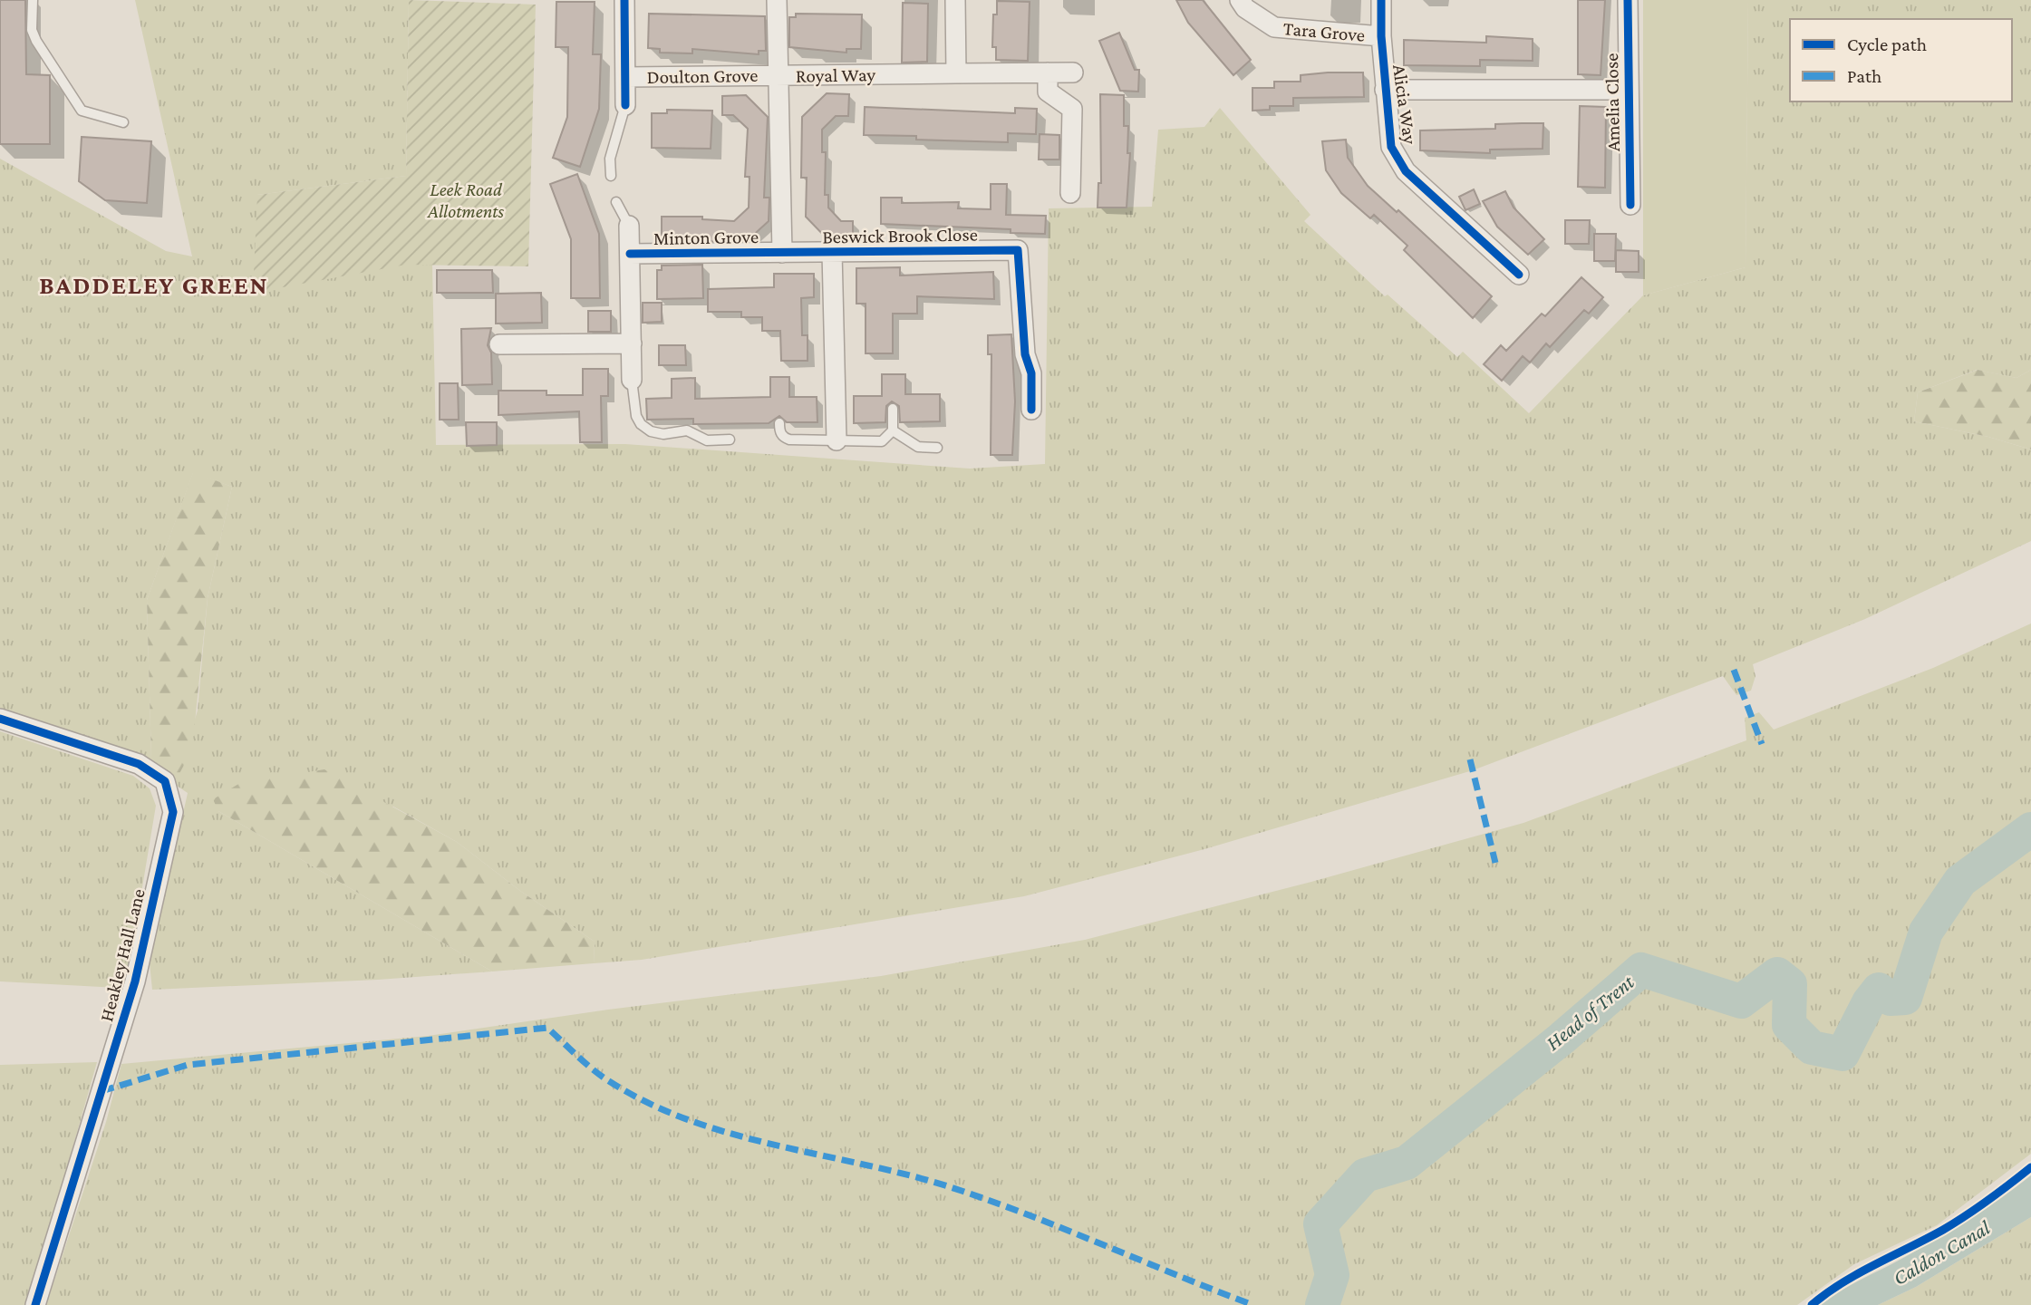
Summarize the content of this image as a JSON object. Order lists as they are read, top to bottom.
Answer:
{
  "streets": {
    "street": [
      "Tara Grove",
      "Royal Way",
      "Doulton Grove",
      "Amelia Close",
      "Alicia Way",
      "Beswick Brook Close",
      "Minton Grove",
      "Heakley Hall Lane"
    ]
  },
  "crossings": [
    ["Tara Grove", "Alicia Way"],
    ["Royal Way", "Doulton Grove"],
    ["Royal Way", "Beswick Brook Close"],
    ["Royal Way", "Minton Grove"],
    ["Amelia Close", "Alicia Way"],
    ["Beswick Brook Close", "Minton Grove"]
  ],
  "districts": ["BADDELEY GREEN"],
  "water": ["Head of Trent", "Caldon Canal"],
  "parks": ["Leek Road Allotments"],
  "legend": ["Cycle path", "Path"]
}
